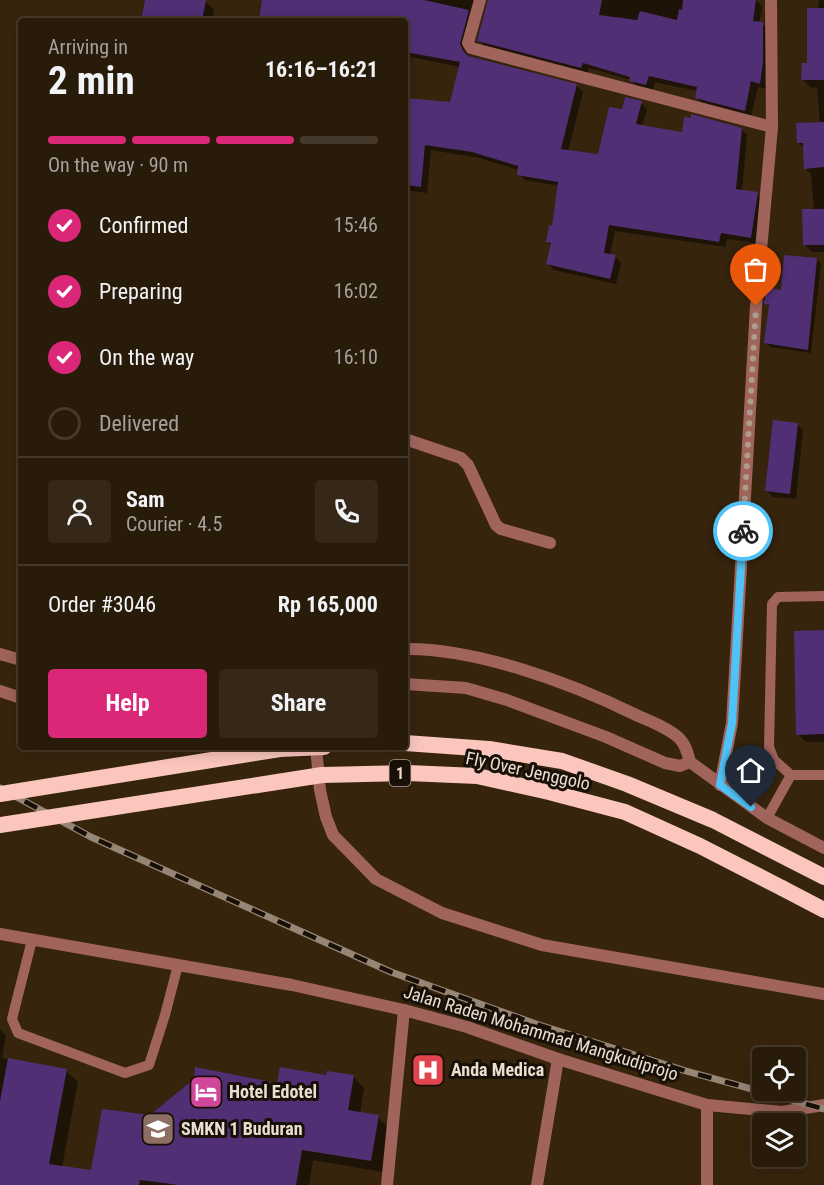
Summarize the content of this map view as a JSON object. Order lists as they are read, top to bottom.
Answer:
{
  "streets": {
    "highway": ["Fly Over Jenggolo", "1"],
    "street": ["Jalan Raden Mohammad Mangkudiprojo"]
  },
  "places": {
    "hospital": ["Anda Medica"],
    "hotel": ["Hotel Edotel"],
    "school or university": ["SMKN 1 Buduran"]
  },
  "page": {
    "heading": ["2 min", "Arriving in", "16:16–16:21"],
    "panel": [
      "Sam",
      "Courier · 4.5",
      "Order #3046",
      "Rp 165,000"
    ],
    "bar": "On the way · 90 m",
    "list": [
      ["Confirmed", "15:46"],
      ["Preparing", "16:02"],
      ["On the way", "16:10"],
      "Delivered"
    ],
    "buttons": ["Help", "Share"]
  }
}
